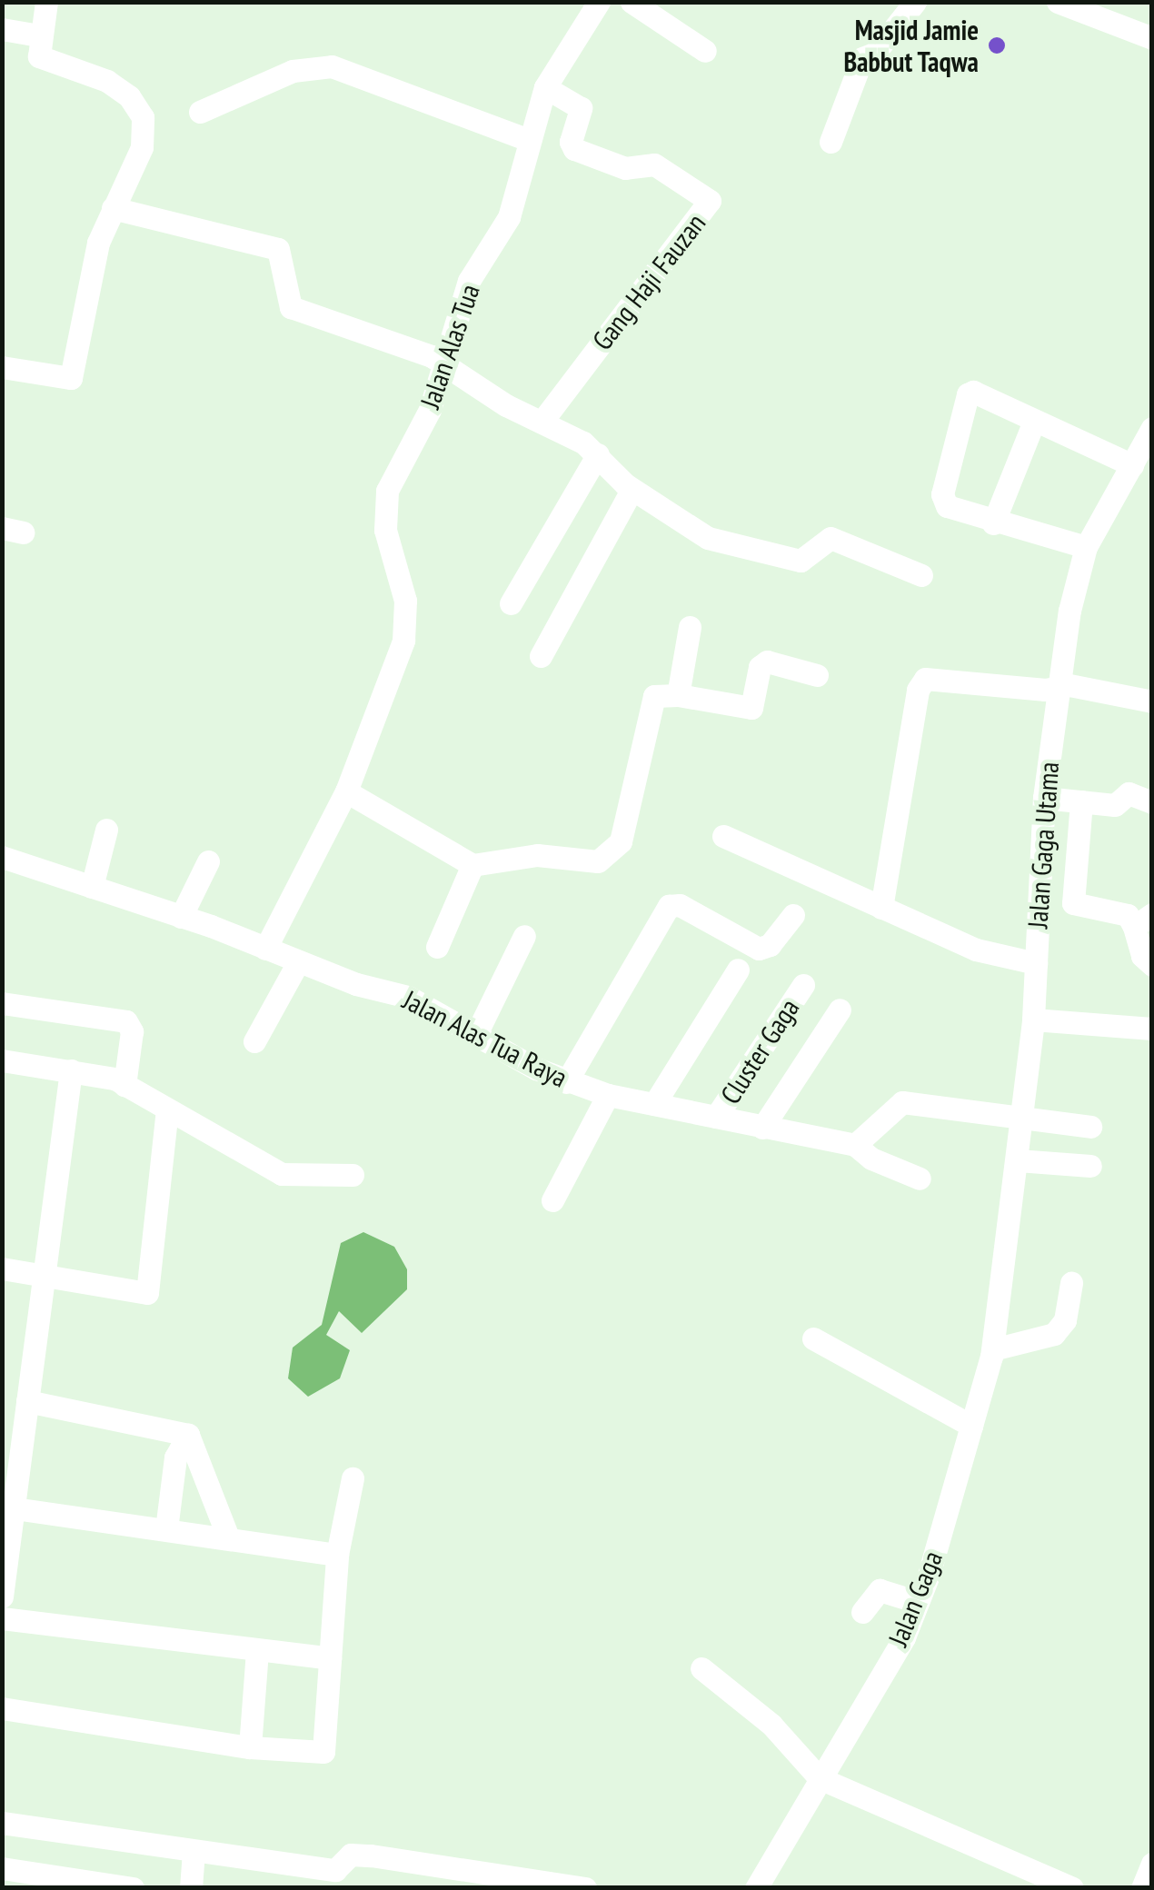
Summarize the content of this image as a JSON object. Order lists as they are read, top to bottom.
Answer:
{
  "streets": {
    "street": [
      "Gang Haji Fauzan",
      "Jalan Alas Tua",
      "Jalan Gaga Utama",
      "Jalan Alas Tua Raya",
      "Cluster Gaga",
      "Jalan Gaga"
    ]
  },
  "crossings": [
    ["Gang Haji Fauzan", "Jalan Alas Tua"],
    ["Jalan Alas Tua", "Jalan Alas Tua Raya"],
    ["Jalan Gaga Utama", "Jalan Gaga"],
    ["Jalan Alas Tua Raya", "Cluster Gaga"]
  ],
  "places": ["Masjid Jamie Babbut Taqwa"]
}
